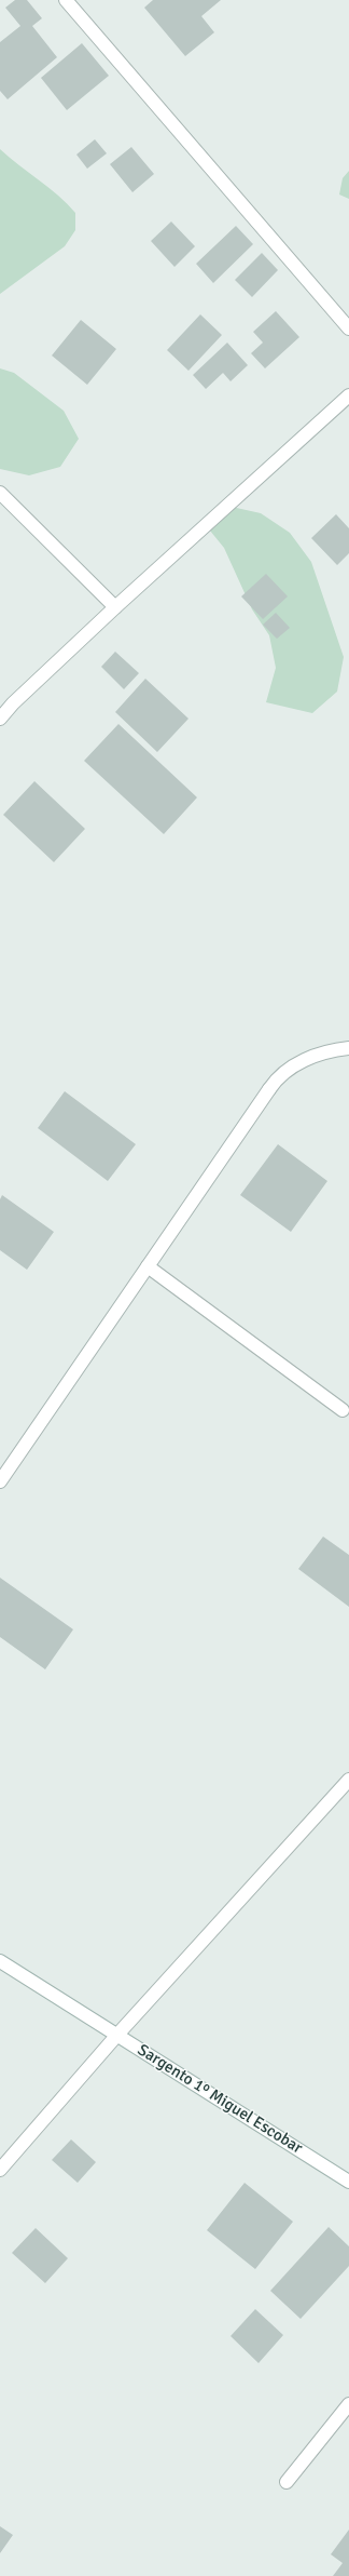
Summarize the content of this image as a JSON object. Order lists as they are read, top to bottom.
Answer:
{
  "streets": {
    "street": ["Sargento 1º Miguel Escobar"]
  }
}
